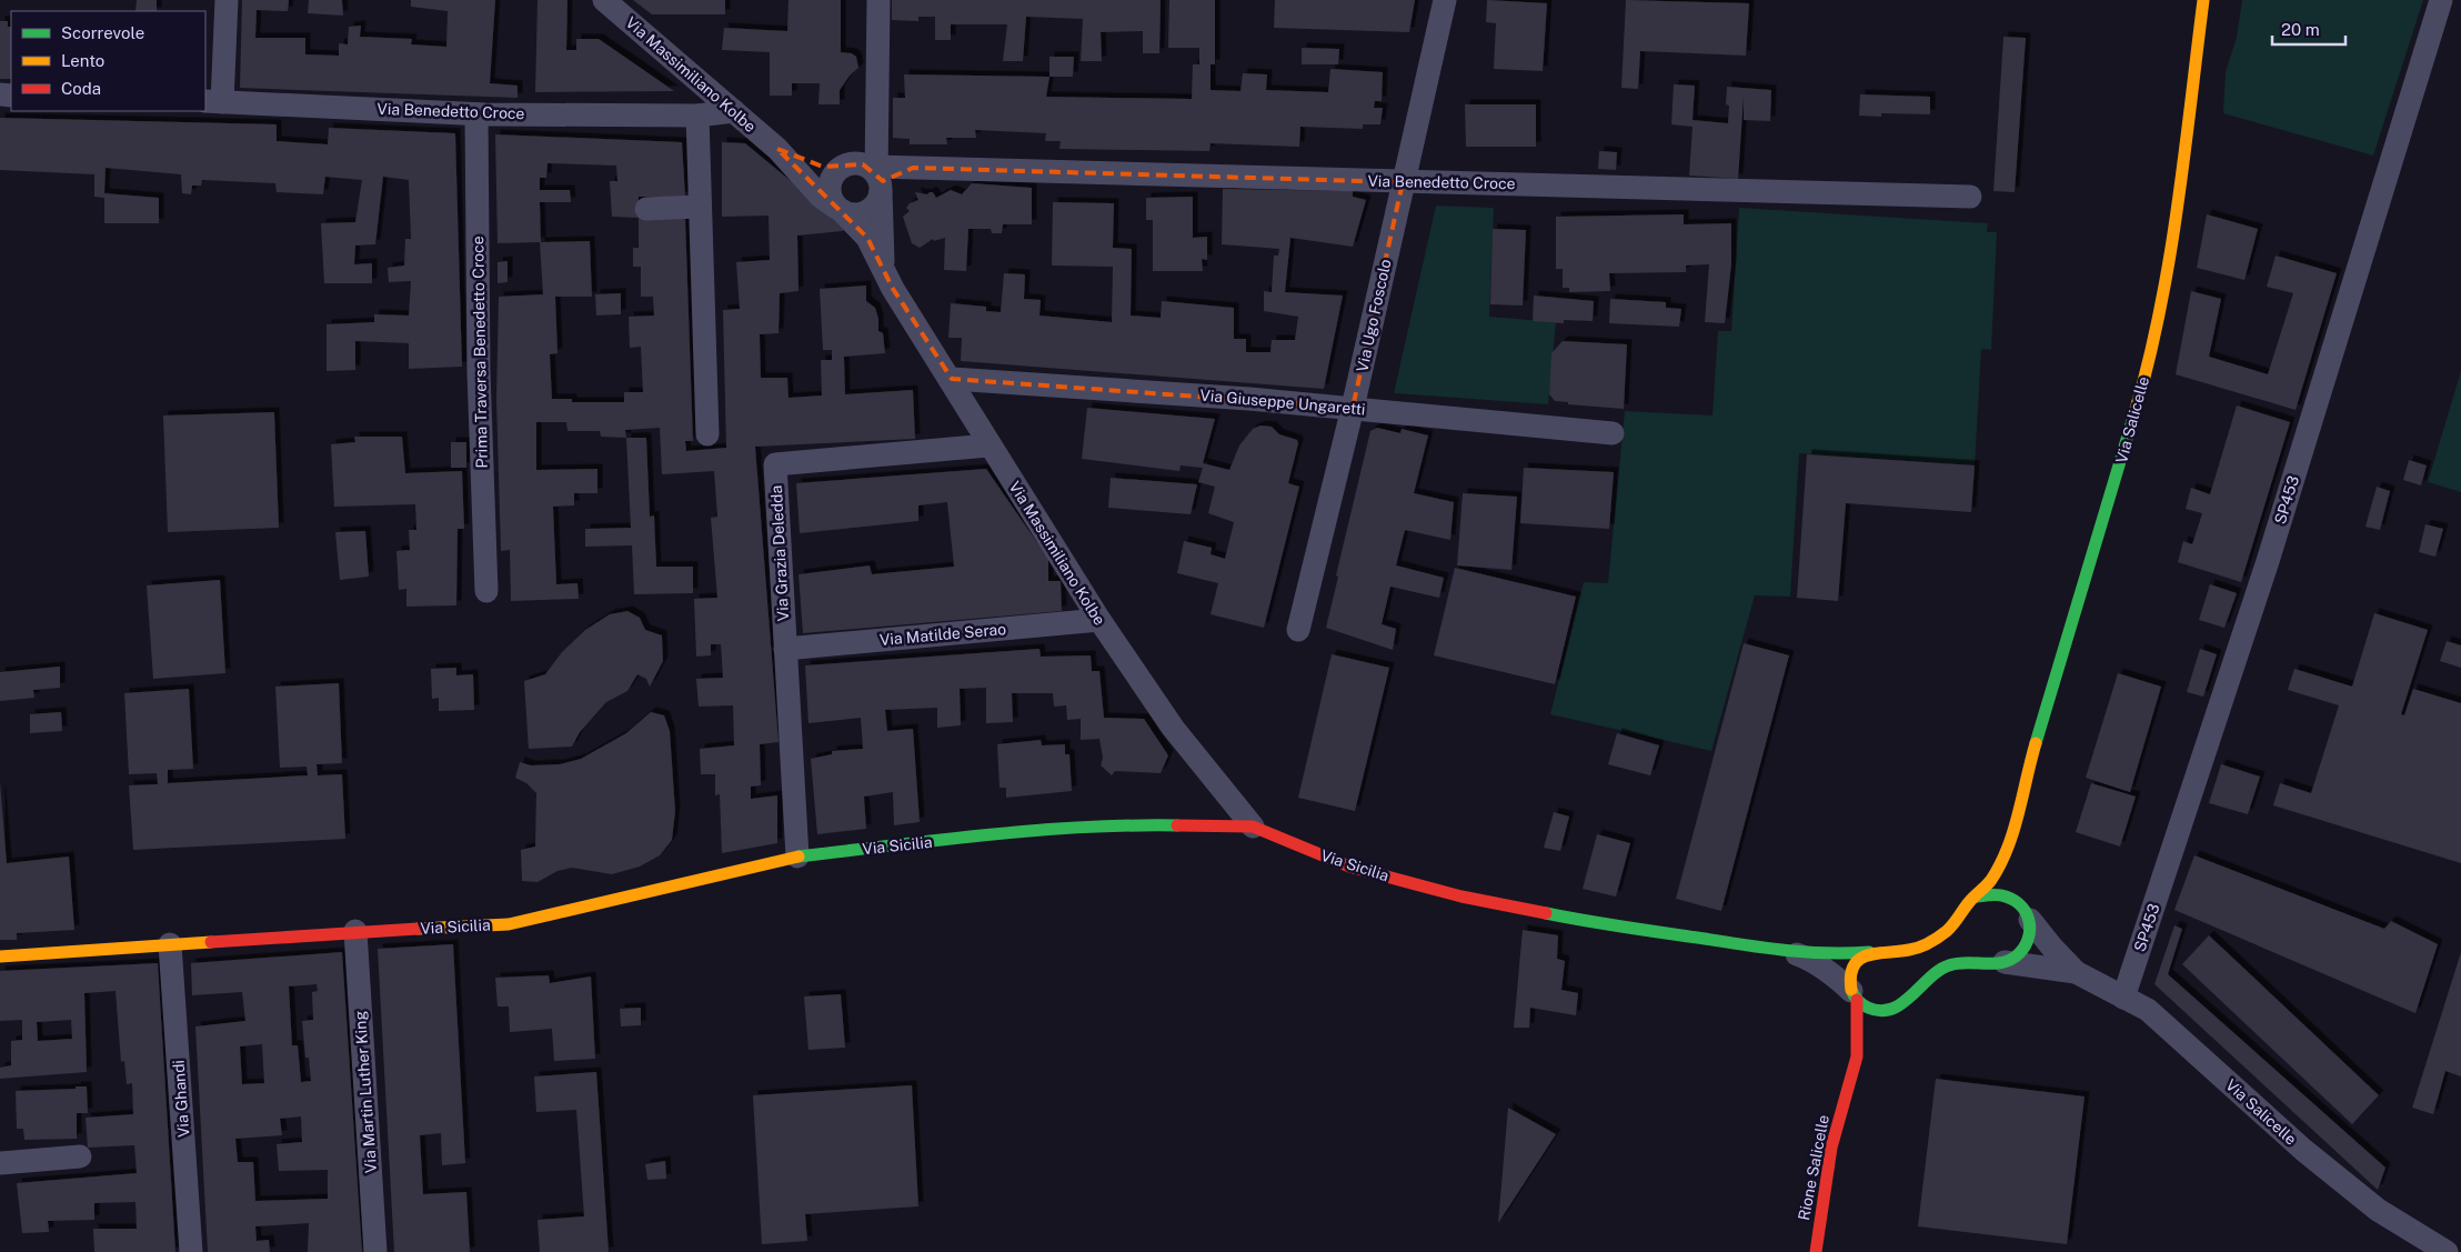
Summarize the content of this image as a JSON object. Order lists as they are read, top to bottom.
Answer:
{
  "streets": {
    "street": [
      "Via Massimiliano Kolbe",
      "Via Benedetto Croce",
      "Via Ugo Foscolo",
      "Prima Traversa Benedetto Croce",
      "Via Giuseppe Ungaretti",
      "Via Salicelle",
      "SP453",
      "Via Grazia Deledda",
      "Via Matilde Serao",
      "Via Sicilia",
      "Via Martin Luther King",
      "Via Ghandi",
      "Rione Salicelle"
    ]
  },
  "crossings": [
    ["Via Massimiliano Kolbe", "Via Benedetto Croce"],
    ["Via Massimiliano Kolbe", "Via Giuseppe Ungaretti"],
    ["Via Massimiliano Kolbe", "Via Grazia Deledda"],
    ["Via Massimiliano Kolbe", "Via Matilde Serao"],
    ["Via Massimiliano Kolbe", "Via Sicilia"],
    ["Via Benedetto Croce", "Via Ugo Foscolo"],
    ["Via Benedetto Croce", "Prima Traversa Benedetto Croce"],
    ["Via Ugo Foscolo", "Via Giuseppe Ungaretti"],
    ["Via Salicelle", "SP453"],
    ["Via Salicelle", "Via Sicilia"],
    ["Via Grazia Deledda", "Via Matilde Serao"],
    ["Via Grazia Deledda", "Via Sicilia"],
    ["Via Sicilia", "Via Martin Luther King"],
    ["Via Sicilia", "Via Ghandi"],
    ["Via Sicilia", "Rione Salicelle"]
  ],
  "legend": ["Scorrevole", "Lento", "Coda"],
  "scale_bar": "20 m"
}
